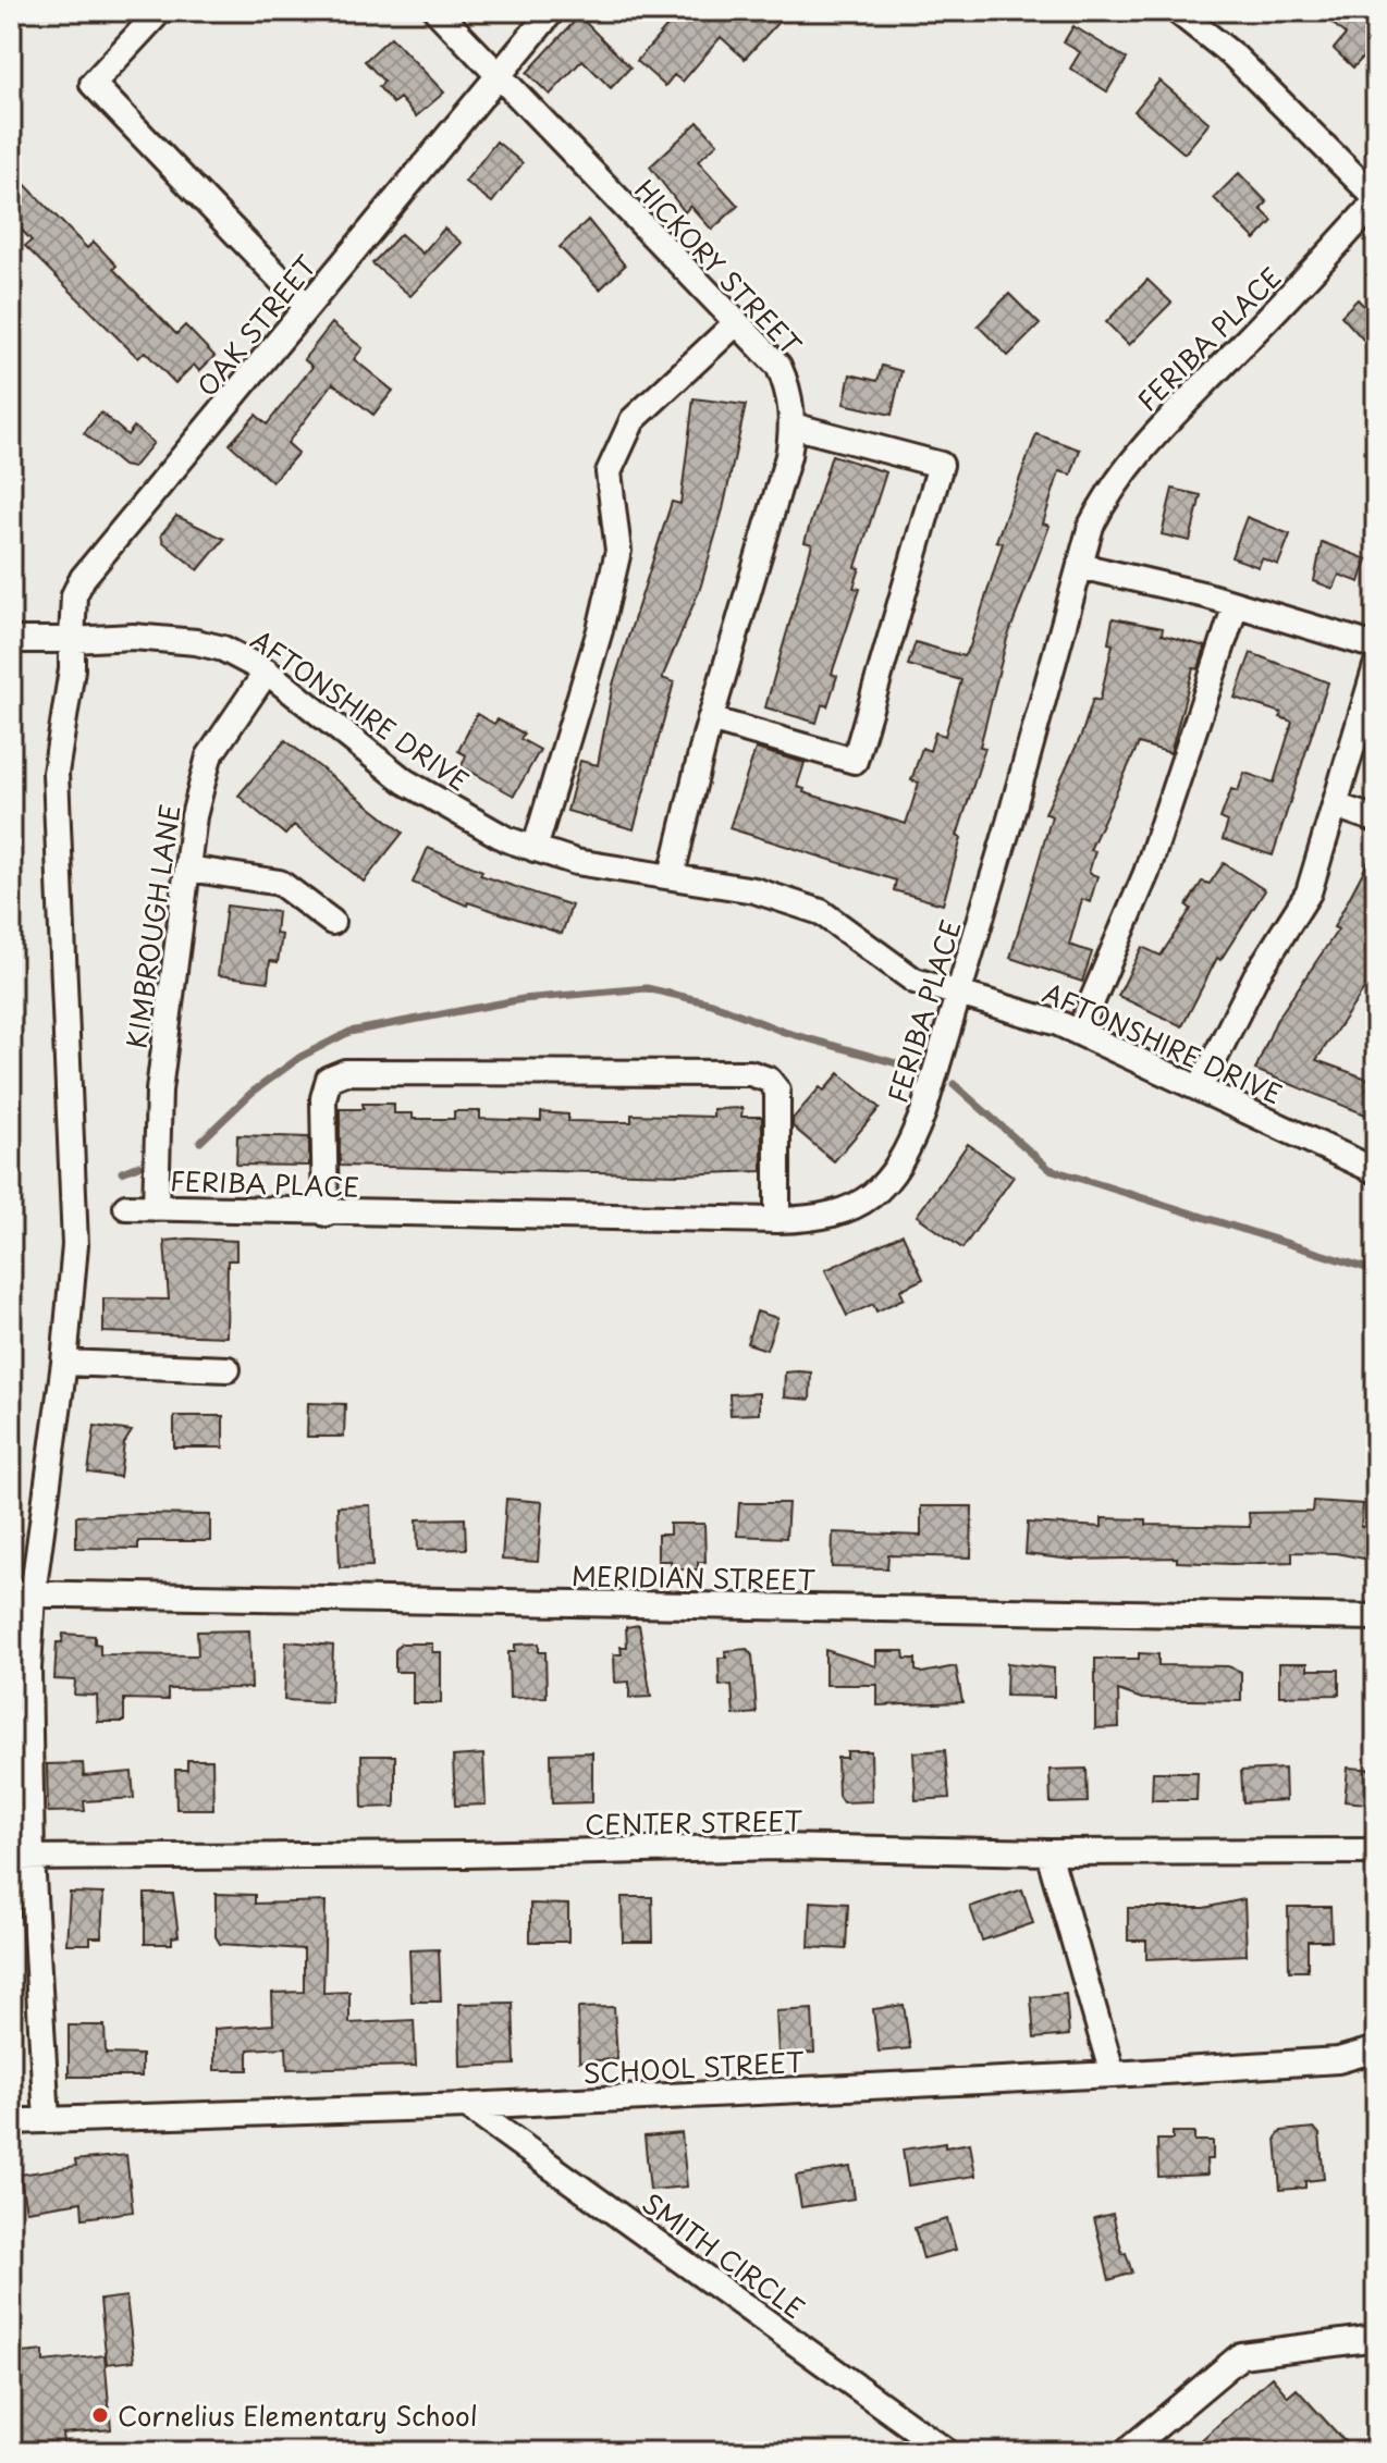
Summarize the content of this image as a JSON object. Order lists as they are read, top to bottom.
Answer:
{
  "streets": {
    "street": [
      "HICKORY STREET",
      "OAK STREET",
      "FERIBA PLACE",
      "AFTONSHIRE DRIVE",
      "KIMBROUGH LANE",
      "MERIDIAN STREET",
      "CENTER STREET",
      "SCHOOL STREET",
      "SMITH CIRCLE"
    ]
  },
  "crossings": [
    ["HICKORY STREET", "OAK STREET"],
    ["HICKORY STREET", "AFTONSHIRE DRIVE"],
    ["OAK STREET", "AFTONSHIRE DRIVE"],
    ["OAK STREET", "MERIDIAN STREET"],
    ["OAK STREET", "CENTER STREET"],
    ["OAK STREET", "SCHOOL STREET"],
    ["FERIBA PLACE", "AFTONSHIRE DRIVE"],
    ["FERIBA PLACE", "KIMBROUGH LANE"],
    ["AFTONSHIRE DRIVE", "KIMBROUGH LANE"],
    ["SCHOOL STREET", "SMITH CIRCLE"]
  ],
  "places": ["Cornelius Elementary School"]
}
